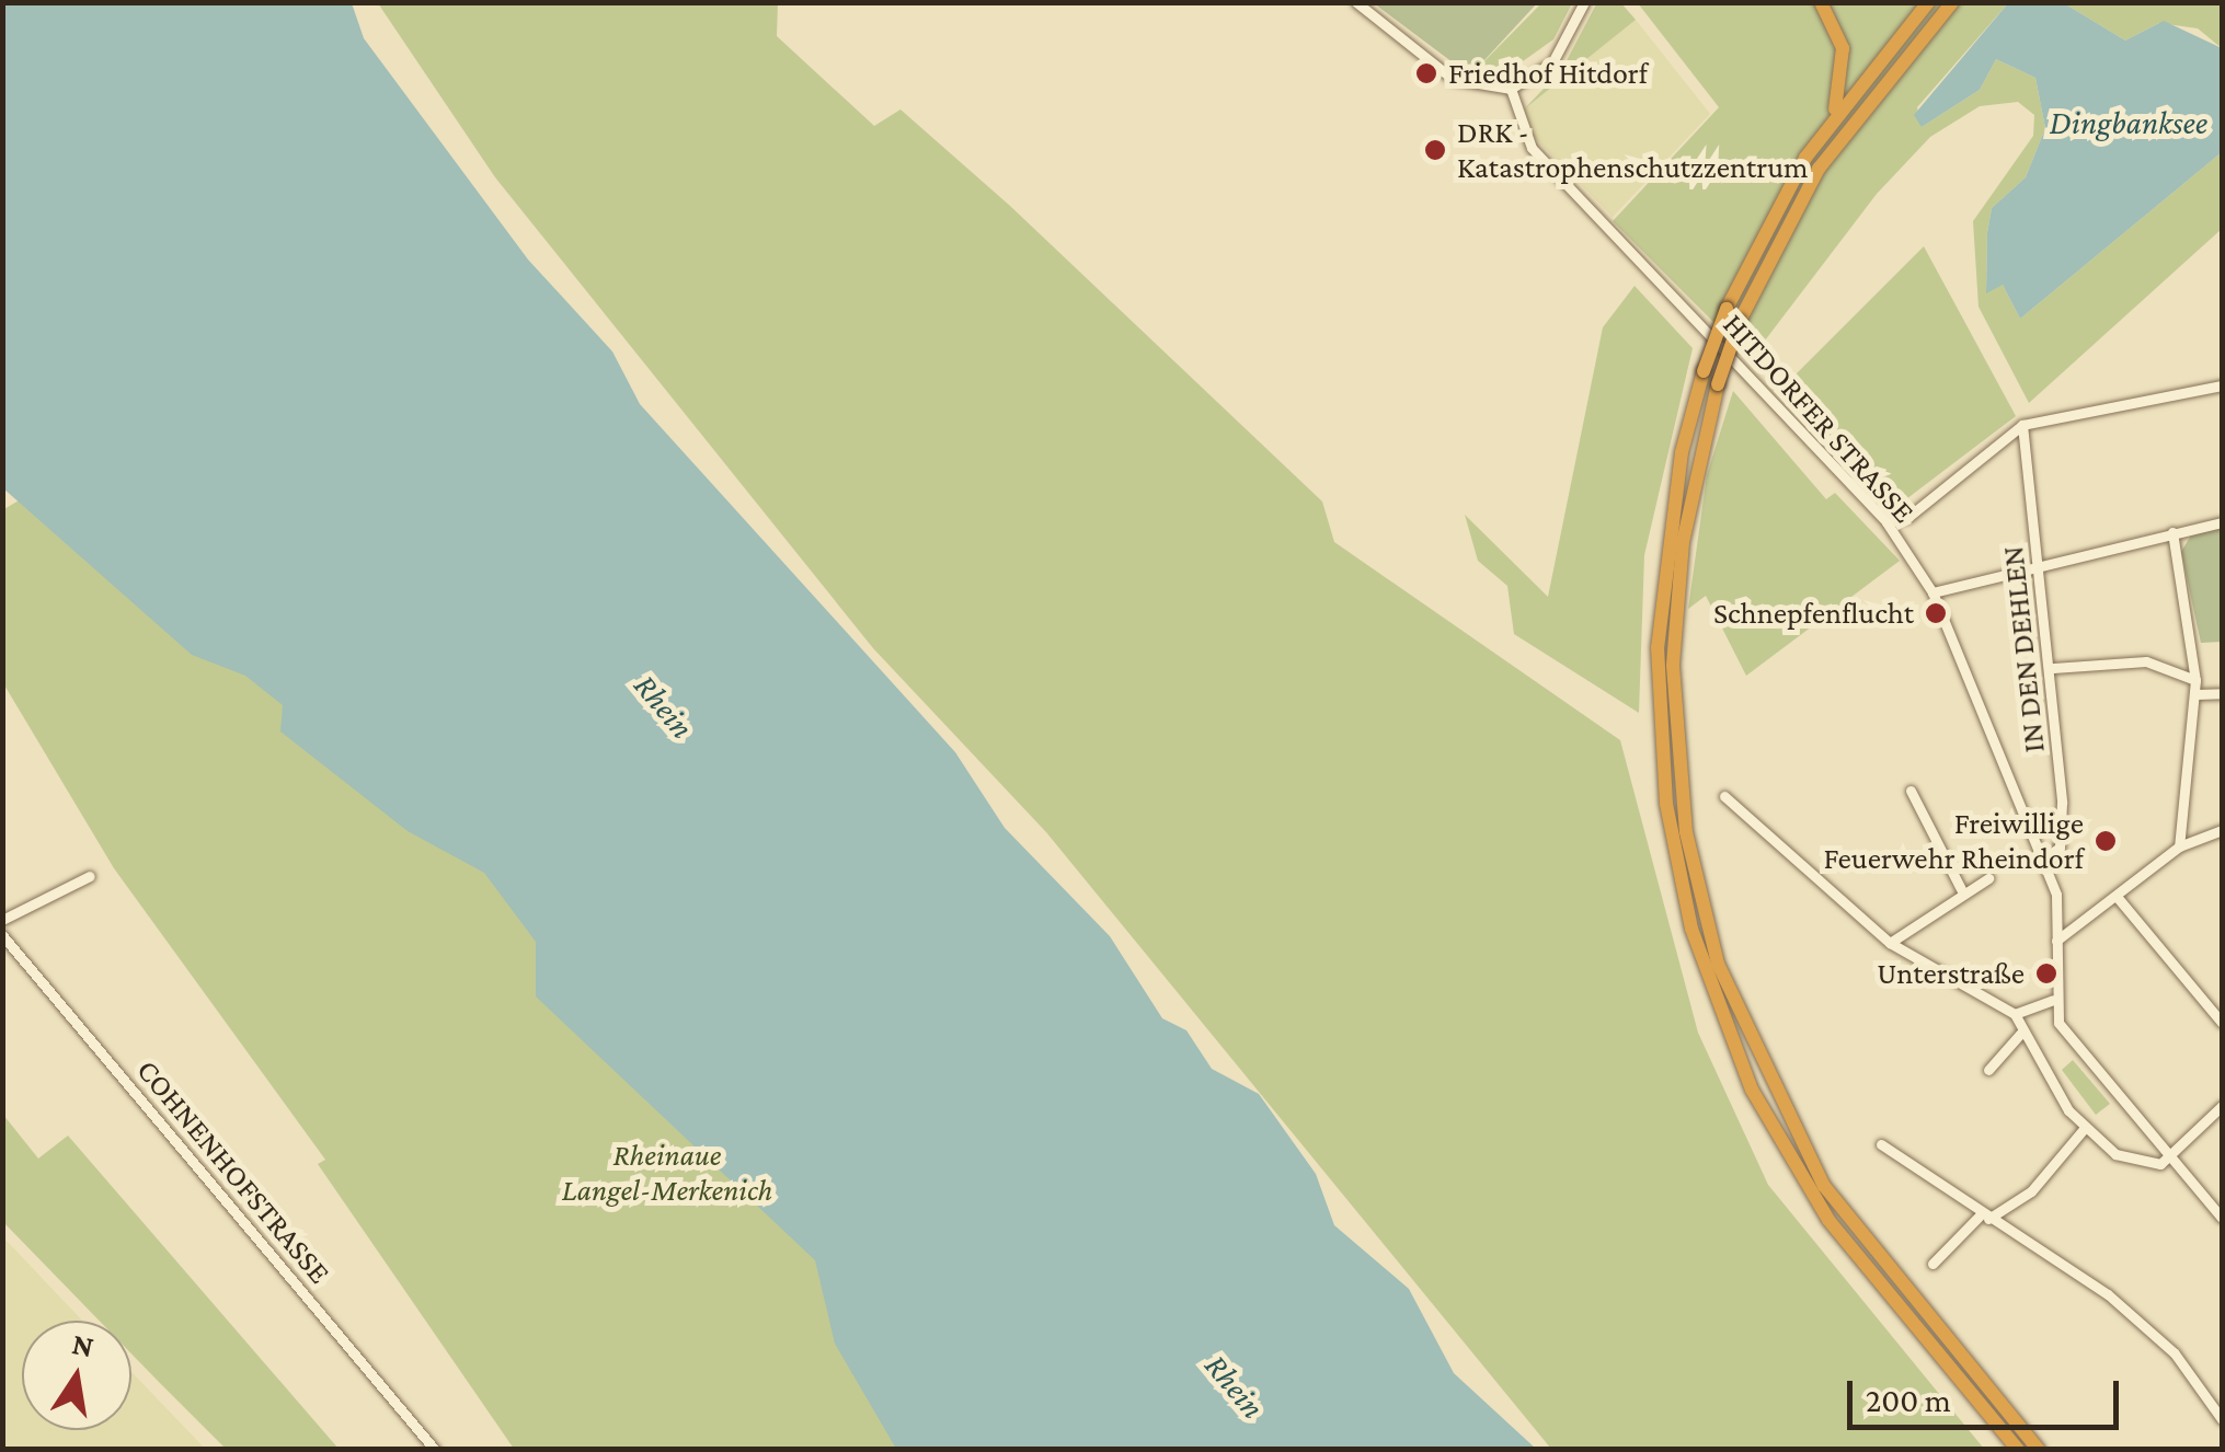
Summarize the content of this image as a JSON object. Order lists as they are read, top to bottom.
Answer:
{
  "streets": {
    "street": ["HITDORFER STRASSE", "IN DEN DEHLEN", "COHNENHOFSTRASSE"]
  },
  "crossings": [
    ["HITDORFER STRASSE", "IN DEN DEHLEN"]
  ],
  "water": ["Dingbanksee", "Rhein"],
  "parks": ["Rheinaue Langel-Merkenich"],
  "places": [
    "Friedhof Hitdorf",
    "DRK - Katastrophenschutzzentrum",
    "Schnepfenflucht",
    "Freiwillige Feuerwehr Rheindorf",
    "Unterstraße"
  ],
  "scale_bar": "200 m",
  "north": "top"
}
